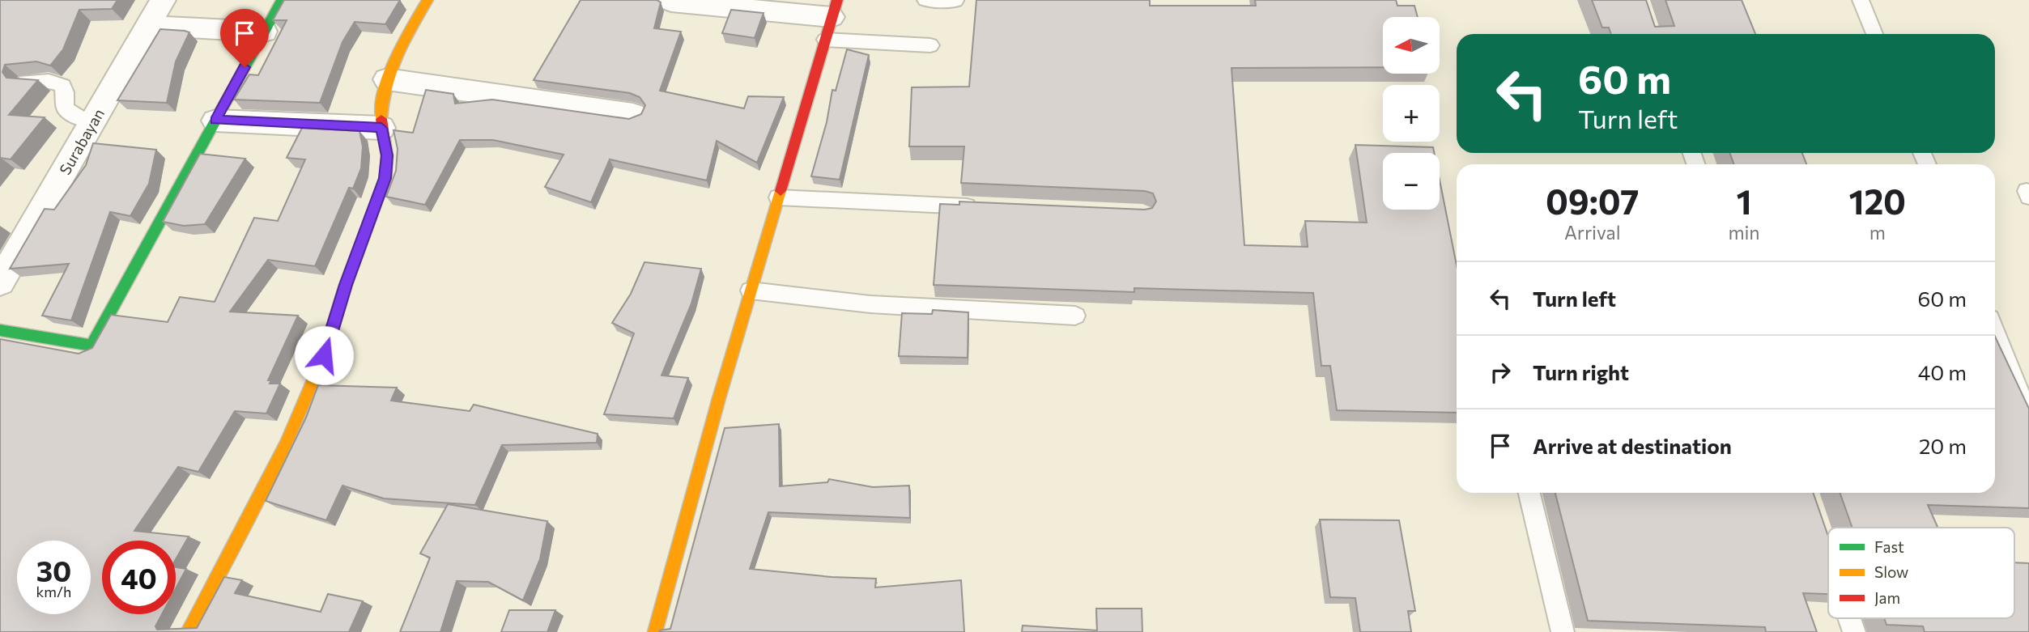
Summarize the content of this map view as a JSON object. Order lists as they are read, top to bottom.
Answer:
{
  "streets": {
    "street": ["Surabayan"]
  },
  "legend": ["Fast", "Slow", "Jam"],
  "north": "left",
  "page": {
    "map_buttons": ["+", "−"],
    "turn": ["60 m", "Turn left"],
    "eta": [
      "09:07",
      "Arrival",
      "1",
      "min",
      "120",
      "m"
    ],
    "list": [
      {
        "name": "Turn left",
        "value": "60 m"
      },
      {
        "name": "Turn right",
        "value": "40 m"
      },
      {
        "name": "Arrive at destination",
        "value": "20 m"
      }
    ],
    "speed": "30 km/h",
    "limit": "40"
  }
}
